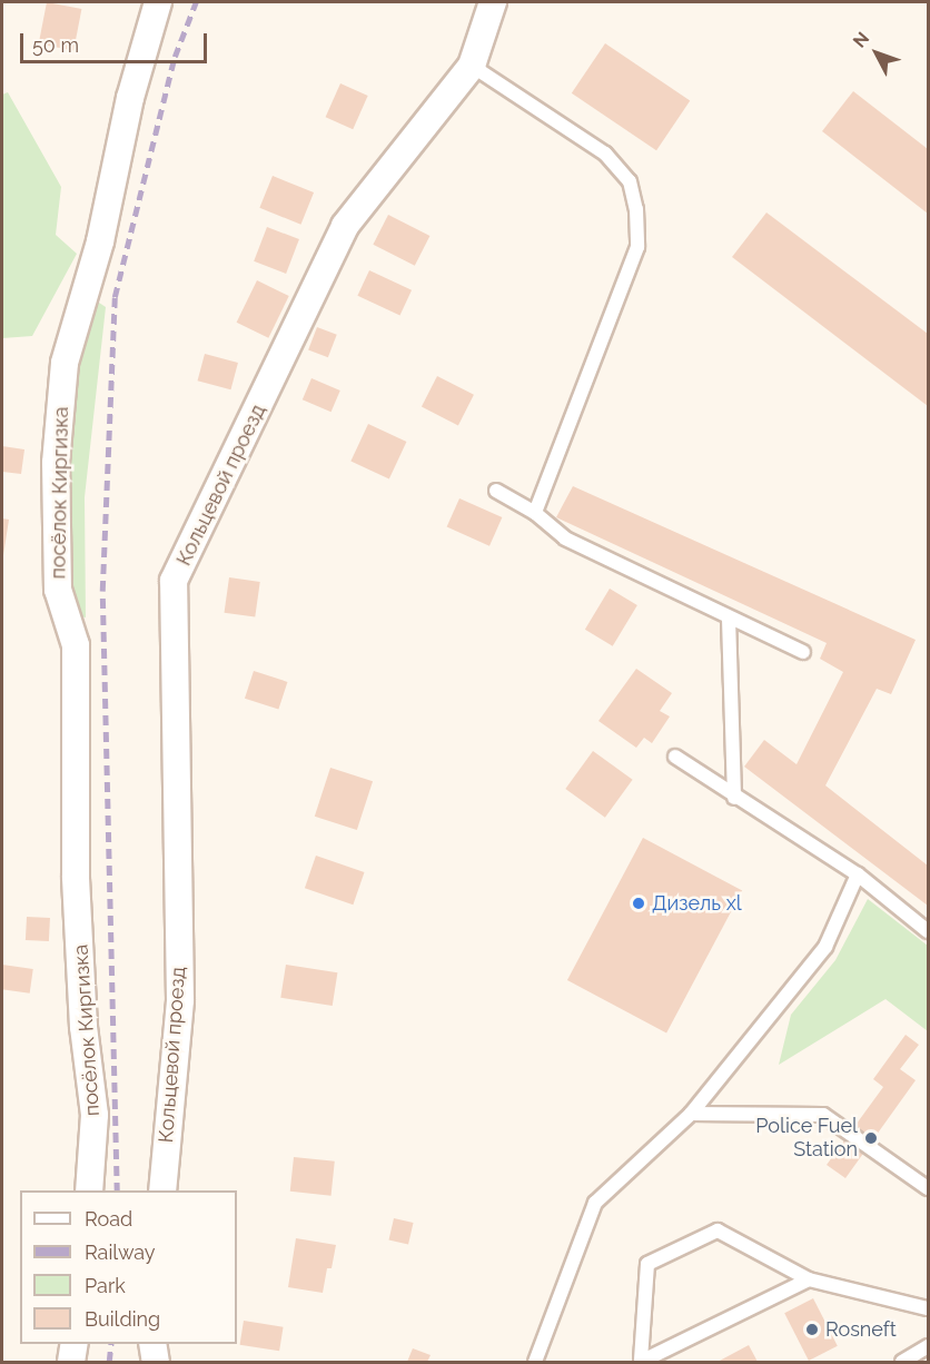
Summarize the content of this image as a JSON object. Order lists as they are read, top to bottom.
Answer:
{
  "streets": {
    "street": ["Кольцевой проезд", "посёлок Киргизка"]
  },
  "places": ["Дизель xl", "Police Fuel Station", "Rosneft"],
  "legend": [
    "Road",
    "Railway",
    "Park",
    "Building"
  ],
  "scale_bar": "50 m",
  "north": "top left"
}
